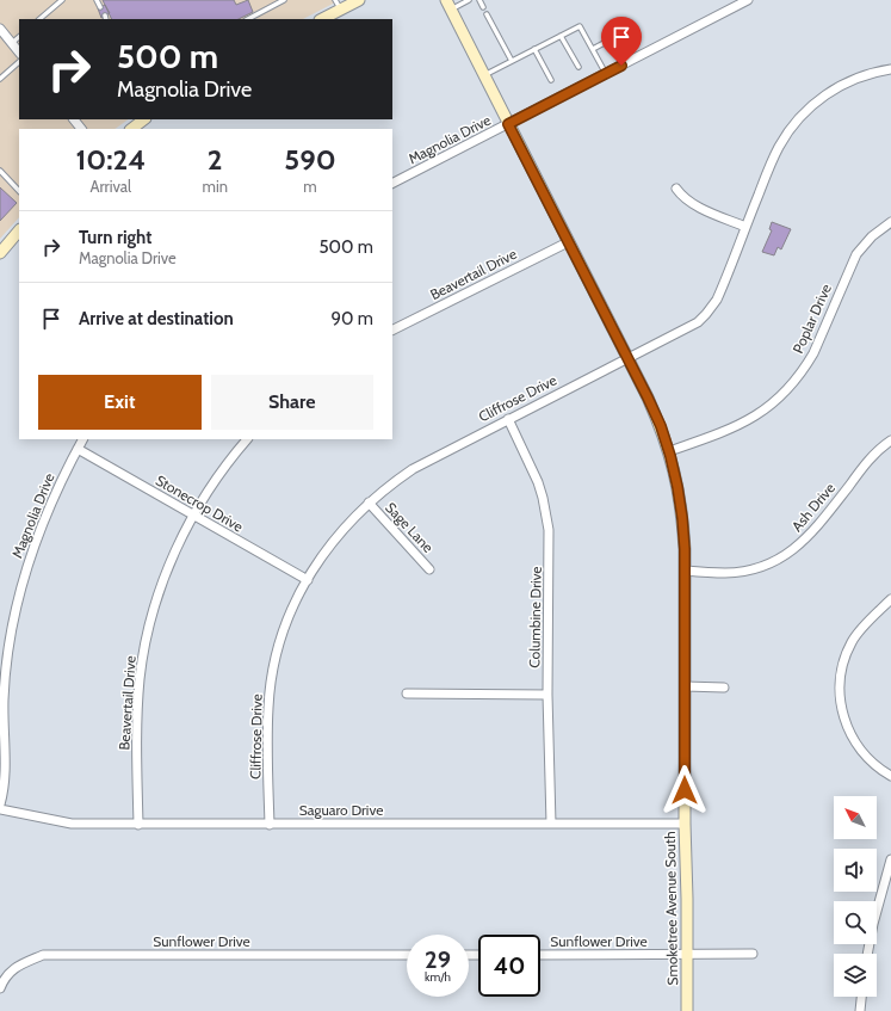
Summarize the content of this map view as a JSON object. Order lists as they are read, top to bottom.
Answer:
{
  "streets": {
    "street": [
      "Magnolia Drive",
      "Beavertail Drive",
      "Poplar Drive",
      "Cliffrose Drive",
      "Stonecrop Drive",
      "Ash Drive",
      "Sage Lane",
      "Columbine Drive",
      "Saguaro Drive",
      "Smoketree Avenue South",
      "Sunflower Drive"
    ]
  },
  "crossings": [
    ["Magnolia Drive", "Stonecrop Drive"],
    ["Magnolia Drive", "Smoketree Avenue South"],
    ["Beavertail Drive", "Stonecrop Drive"],
    ["Beavertail Drive", "Saguaro Drive"],
    ["Beavertail Drive", "Smoketree Avenue South"],
    ["Poplar Drive", "Smoketree Avenue South"],
    ["Cliffrose Drive", "Stonecrop Drive"],
    ["Cliffrose Drive", "Sage Lane"],
    ["Cliffrose Drive", "Columbine Drive"],
    ["Cliffrose Drive", "Saguaro Drive"],
    ["Cliffrose Drive", "Smoketree Avenue South"],
    ["Ash Drive", "Smoketree Avenue South"],
    ["Columbine Drive", "Saguaro Drive"],
    ["Saguaro Drive", "Smoketree Avenue South"],
    ["Smoketree Avenue South", "Sunflower Drive"]
  ],
  "north": "top left",
  "page": {
    "turn": ["500 m", "Magnolia Drive"],
    "eta": [
      "10:24",
      "Arrival",
      "2",
      "min",
      "590",
      "m"
    ],
    "list": [
      {
        "name": "Turn right",
        "note": "Magnolia Drive",
        "value": "500 m"
      },
      {
        "name": "Arrive at destination",
        "value": "90 m"
      }
    ],
    "buttons": ["Exit", "Share"],
    "speed": "29 km/h",
    "limit": "40"
  }
}
